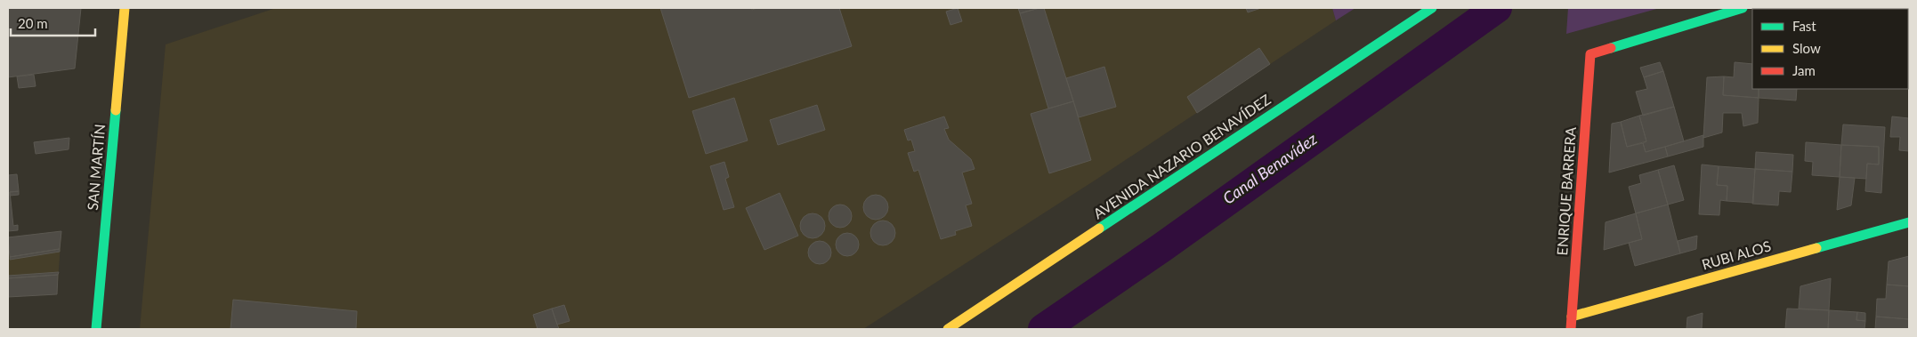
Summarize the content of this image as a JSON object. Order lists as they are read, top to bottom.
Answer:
{
  "streets": {
    "street": [
      "AVENIDA NAZARIO BENAVÍDEZ",
      "SAN MARTÍN",
      "ENRIQUE BARRERA",
      "RUBI ALOS"
    ]
  },
  "crossings": [
    ["ENRIQUE BARRERA", "RUBI ALOS"]
  ],
  "water": ["Canal Benavídez"],
  "legend": ["Fast", "Slow", "Jam"],
  "scale_bar": "20 m"
}
